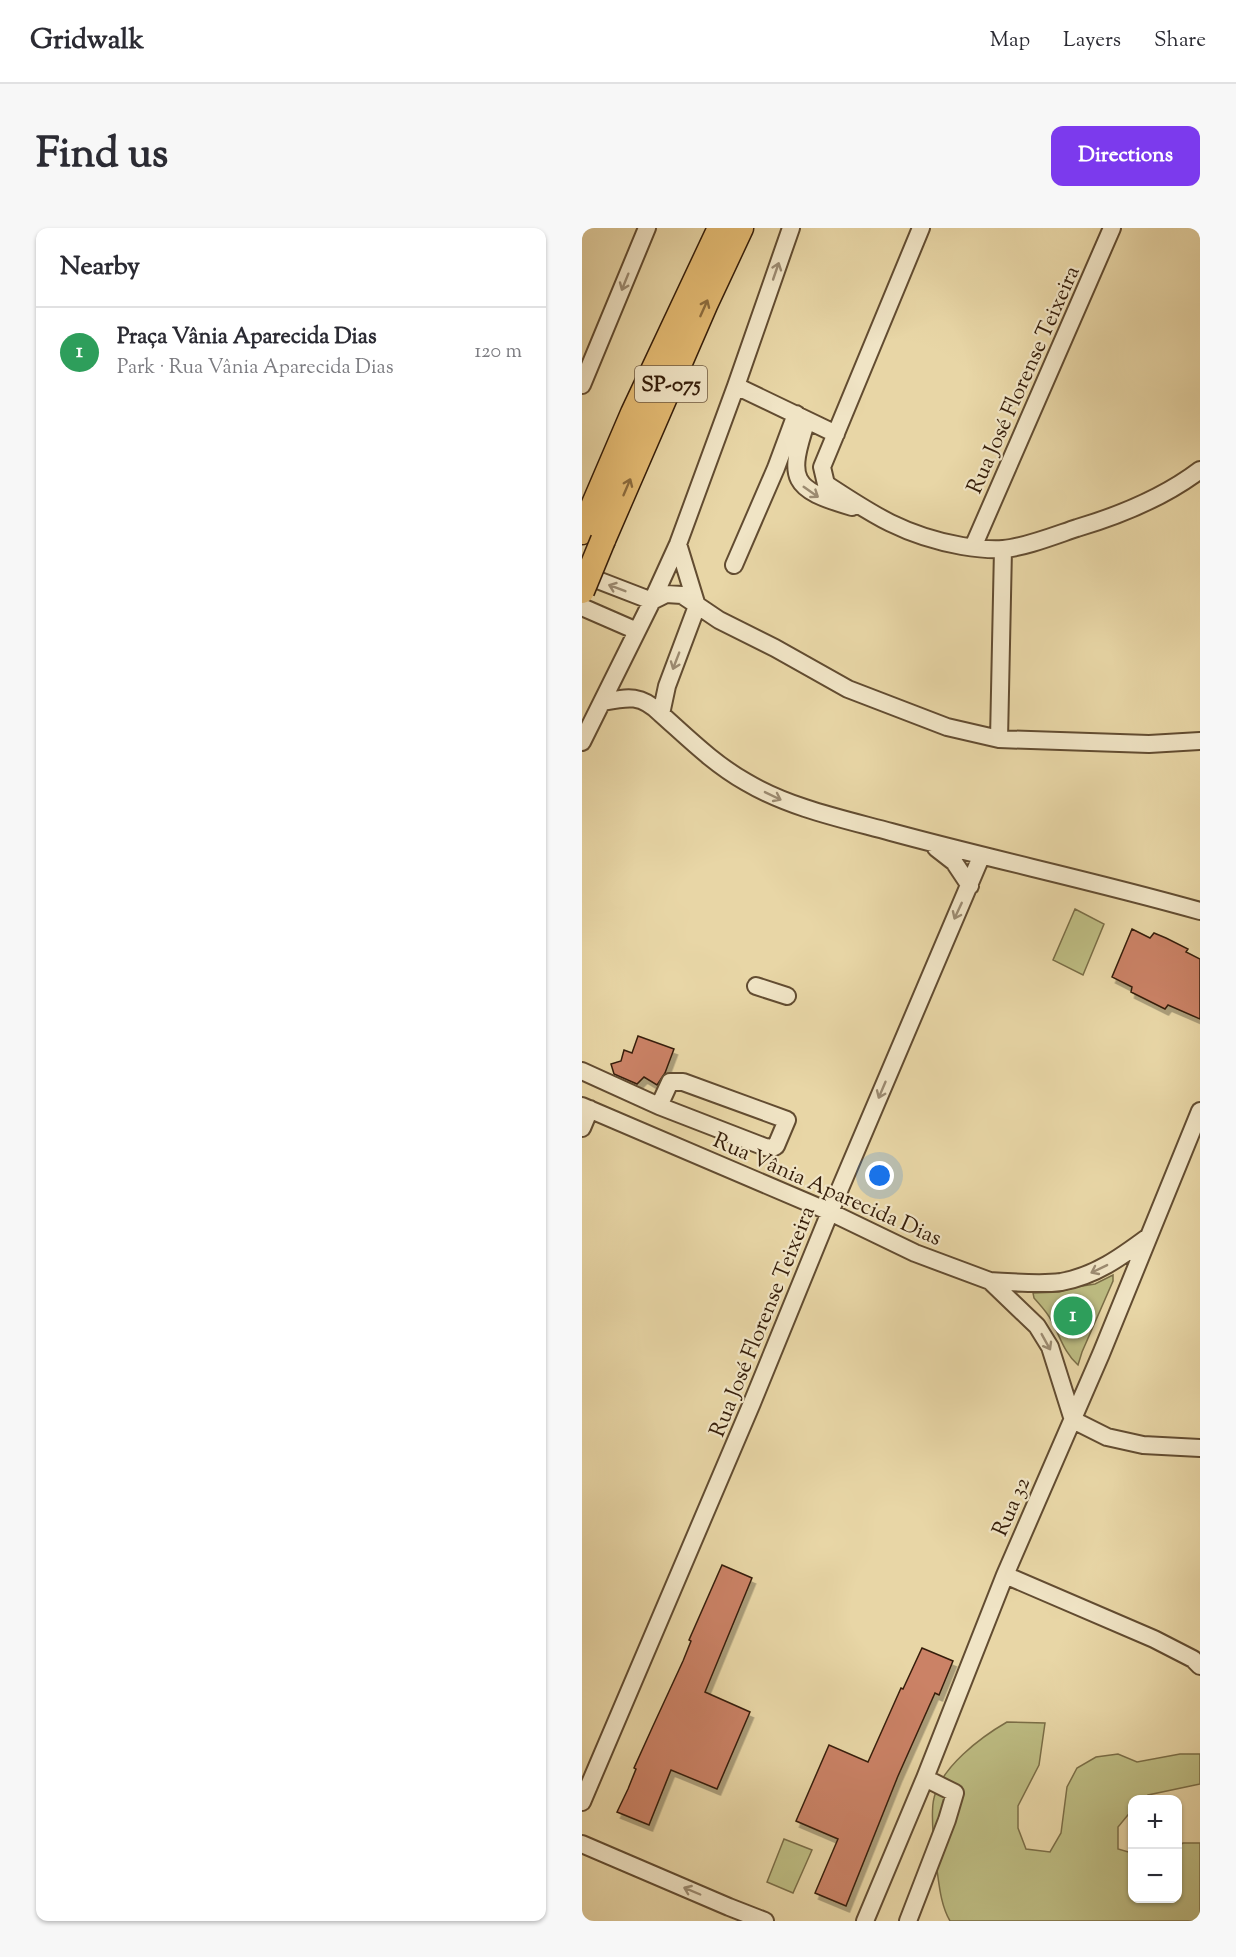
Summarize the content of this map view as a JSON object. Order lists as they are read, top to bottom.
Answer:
{
  "streets": {
    "highway": ["SP-075"],
    "street": ["Rua José Florense Teixeira", "Rua Vânia Aparecida Dias", "Rua 32"]
  },
  "crossings": [
    ["Rua José Florense Teixeira", "Rua Vânia Aparecida Dias"],
    ["Rua Vânia Aparecida Dias", "Rua 32"]
  ],
  "page": {
    "header": "Gridwalk",
    "nav": ["Map", "Layers", "Share"],
    "title": "Find us",
    "buttons": "Directions",
    "heading": "Nearby",
    "list": [
      {
        "mark": "1",
        "name": "Praça Vânia Aparecida Dias",
        "note": "Park · Rua Vânia Aparecida Dias",
        "value": "120 m"
      }
    ],
    "pins": "1",
    "map_buttons": ["+", "−"]
  }
}
